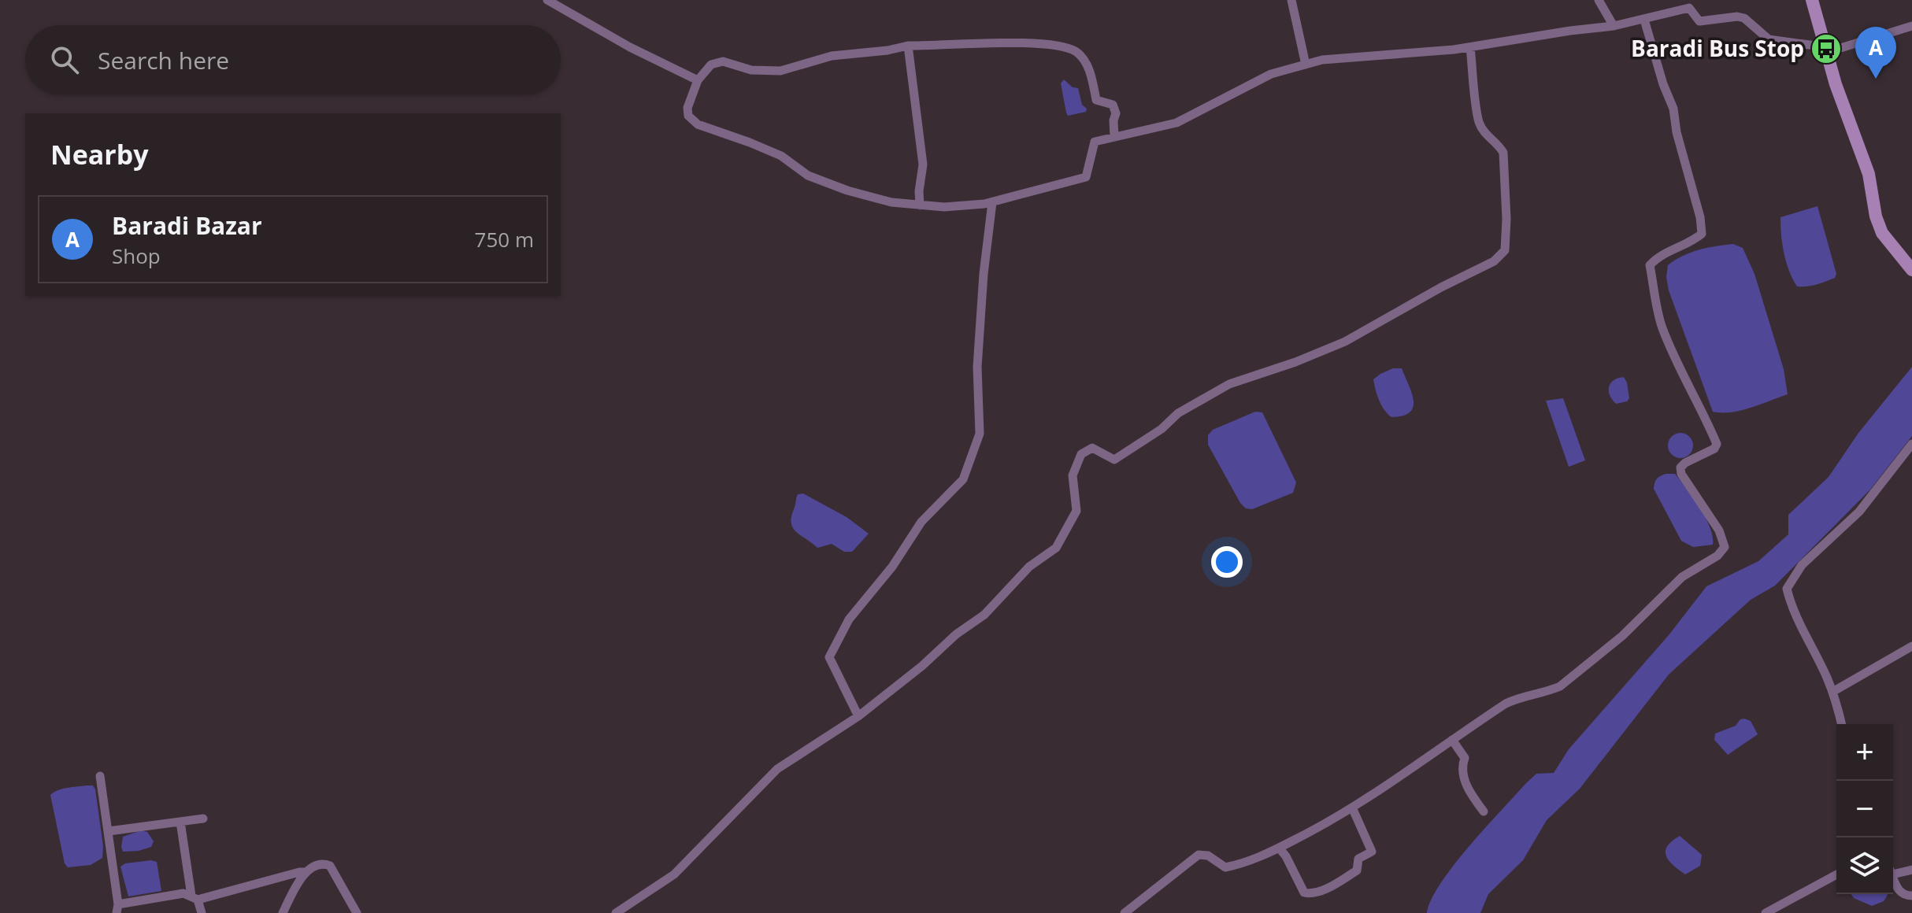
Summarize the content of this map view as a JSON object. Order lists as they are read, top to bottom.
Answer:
{
  "places": {
    "bus stop": ["Baradi Bus Stop"]
  },
  "page": {
    "search": "Search here",
    "pins": "A",
    "heading": "Nearby",
    "list": [
      {
        "mark": "A",
        "name": "Baradi Bazar",
        "note": "Shop",
        "value": "750 m"
      }
    ],
    "map_buttons": ["+", "−"]
  }
}
